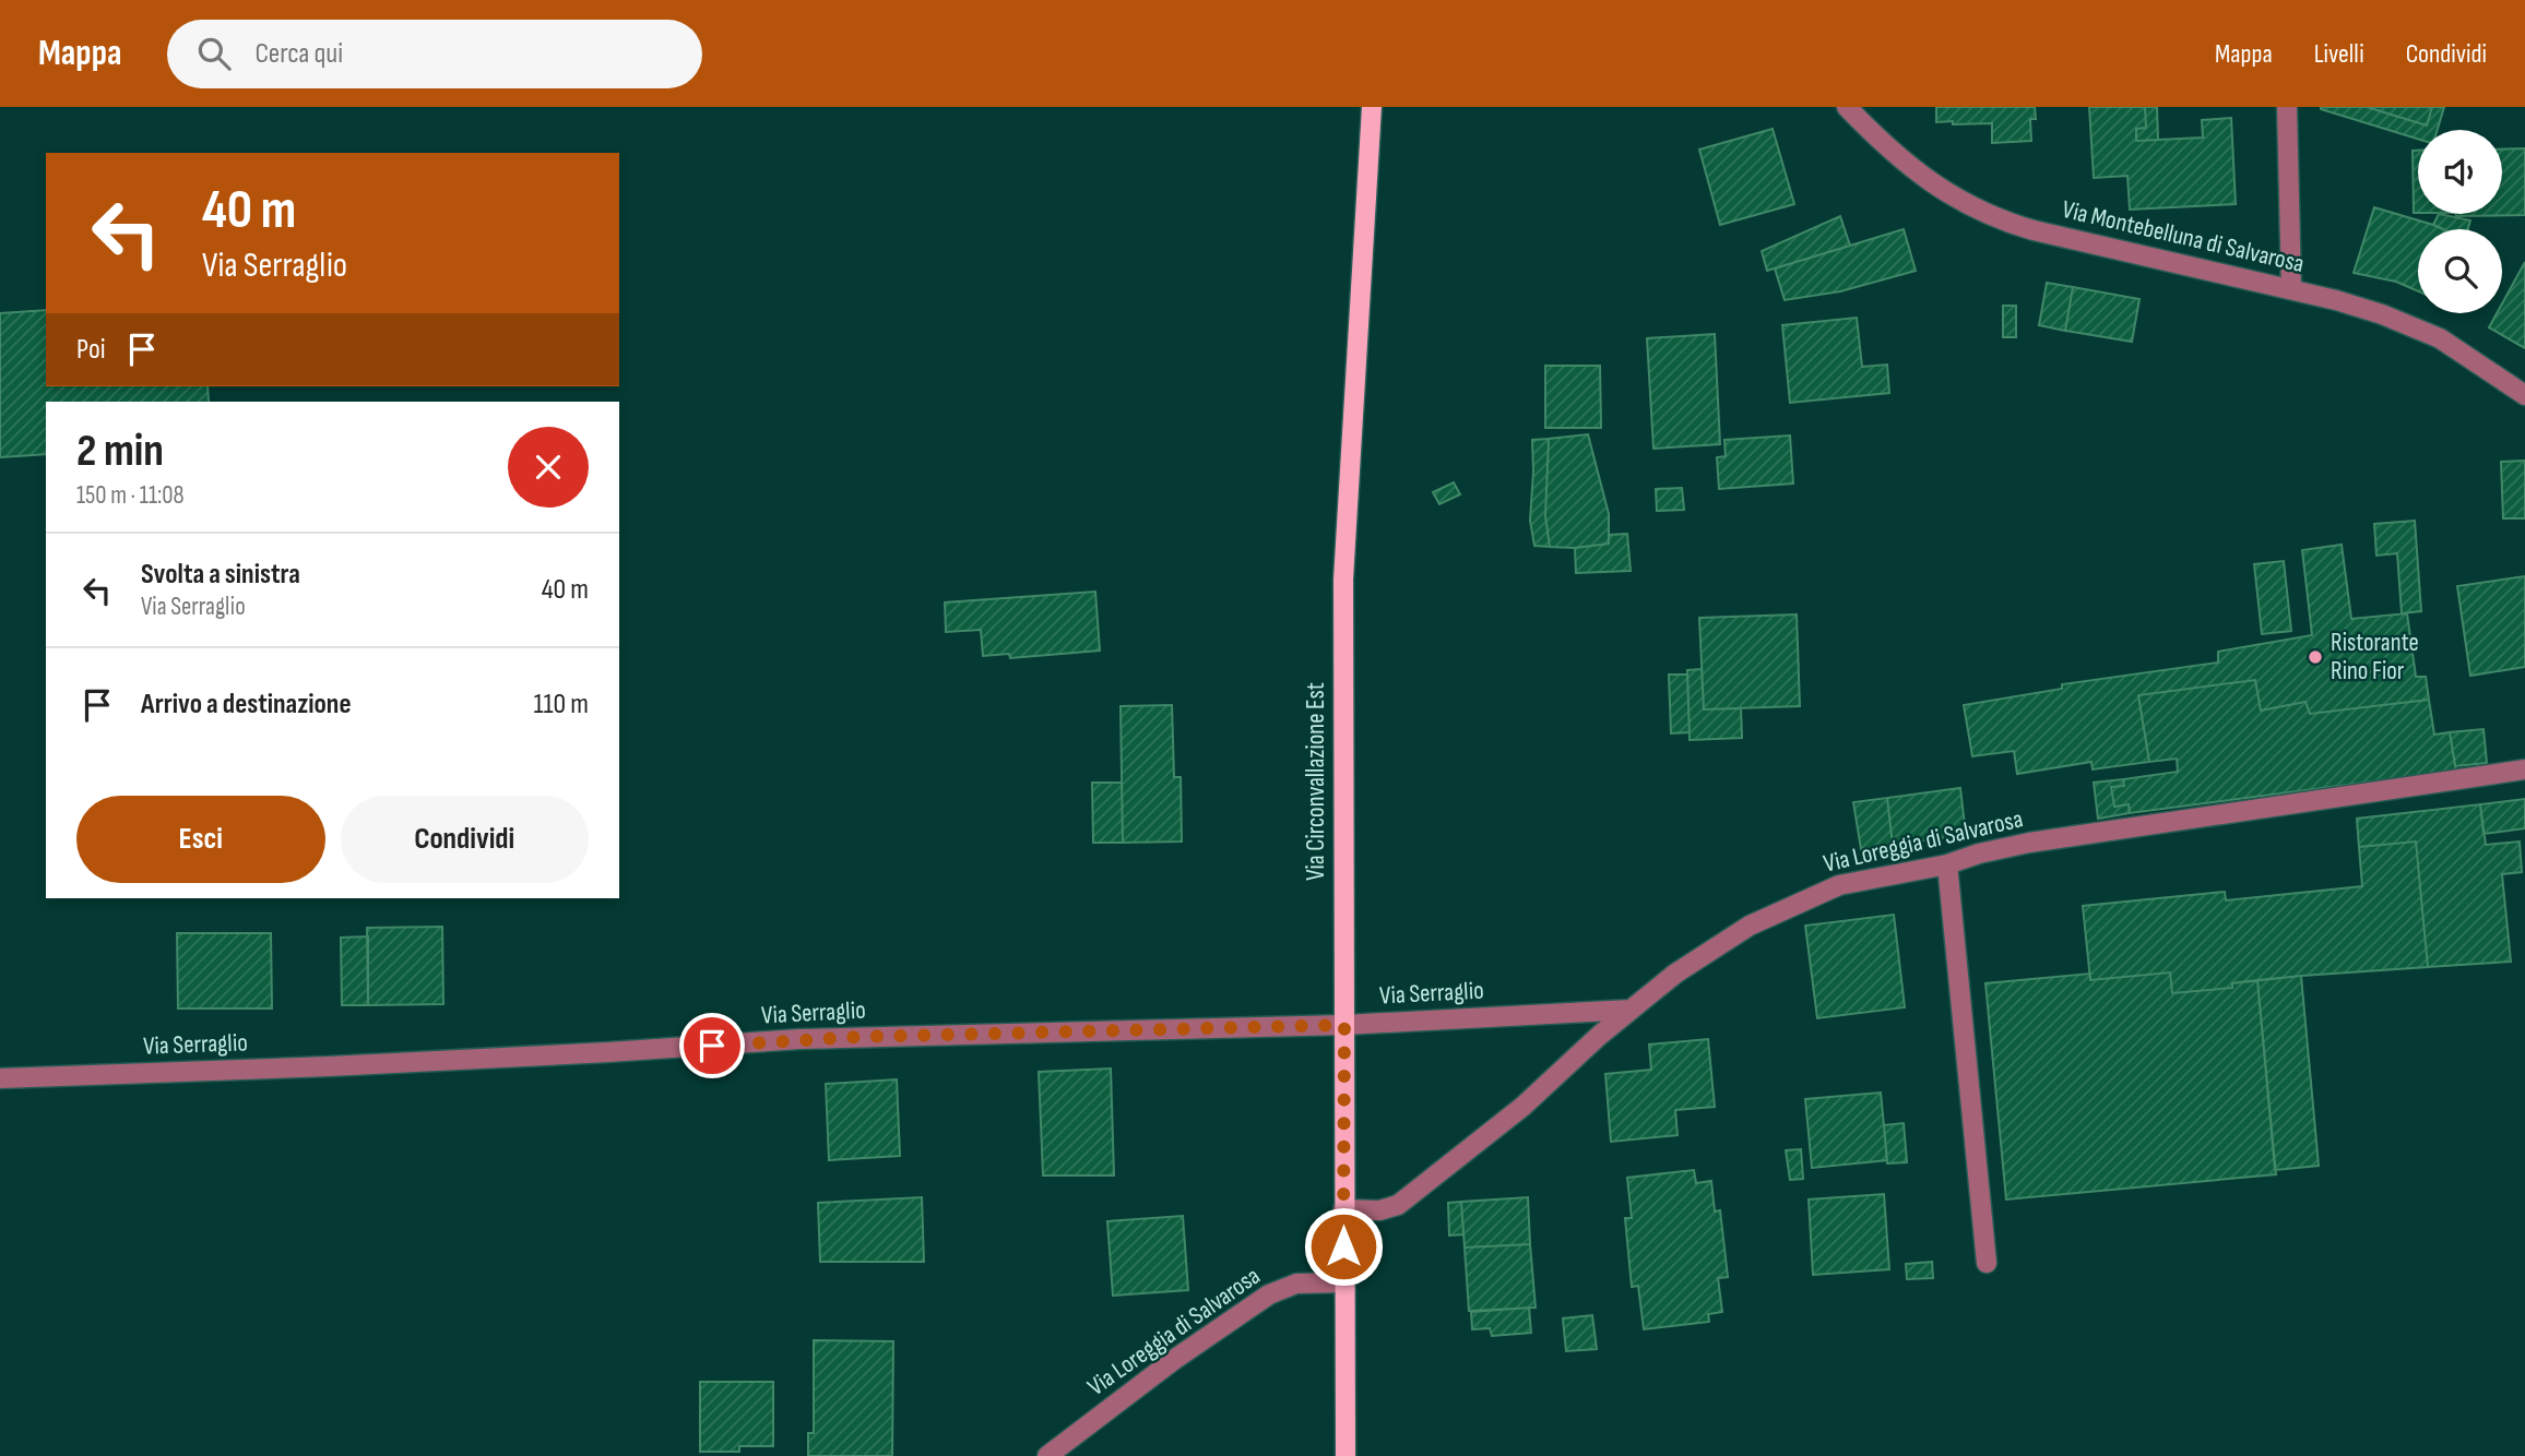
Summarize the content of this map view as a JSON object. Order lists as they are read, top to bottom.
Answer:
{
  "streets": {
    "main road": ["Via Circonvallazione Est"],
    "street": ["Via Montebelluna di Salvarosa", "Via Loreggia di Salvarosa", "Via Serraglio"]
  },
  "crossings": [
    ["Via Circonvallazione Est", "Via Loreggia di Salvarosa"],
    ["Via Circonvallazione Est", "Via Serraglio"],
    ["Via Loreggia di Salvarosa", "Via Serraglio"]
  ],
  "places": ["Ristorante Rino Fior"],
  "page": {
    "header": "Mappa",
    "search": "Cerca qui",
    "nav": ["Mappa", "Livelli", "Condividi"],
    "turn": ["40 m", "Via Serraglio"],
    "then": "Poi",
    "heading": ["2 min", "150 m · 11:08"],
    "list": [
      {
        "name": "Svolta a sinistra",
        "note": "Via Serraglio",
        "value": "40 m"
      },
      {
        "name": "Arrivo a destinazione",
        "value": "110 m"
      }
    ],
    "buttons": ["Esci", "Condividi"]
  }
}
